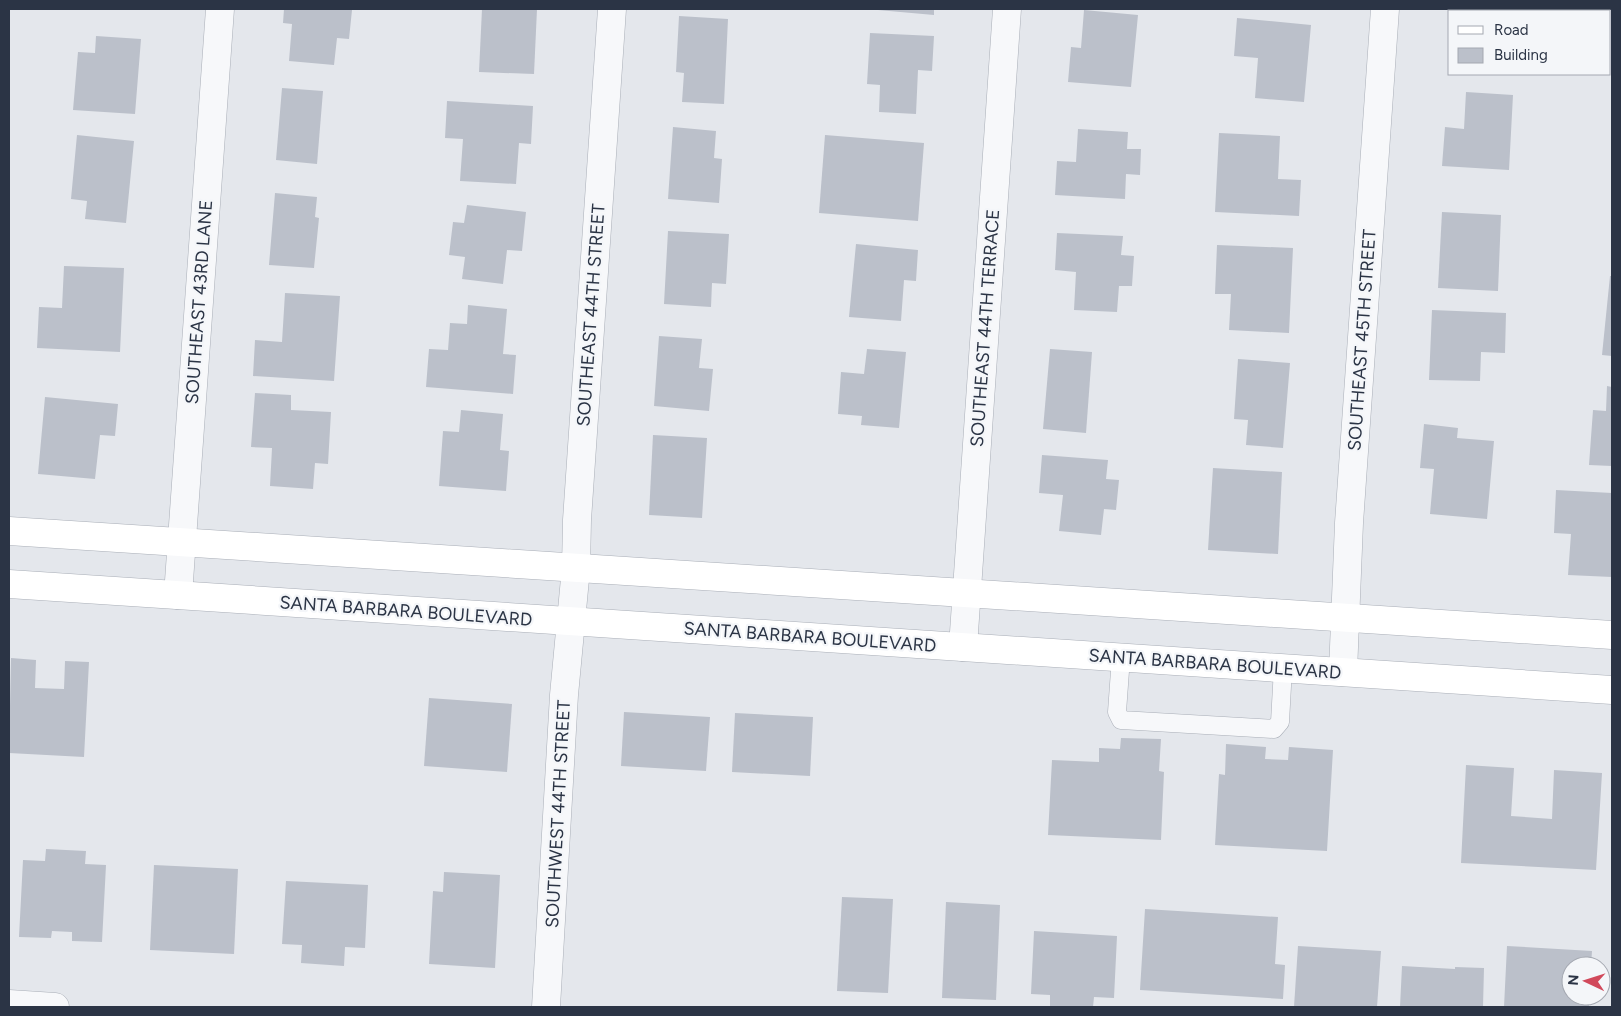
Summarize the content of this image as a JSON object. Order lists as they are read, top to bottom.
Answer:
{
  "streets": {
    "main road": ["SANTA BARBARA BOULEVARD"],
    "street": [
      "SOUTHEAST 43RD LANE",
      "SOUTHEAST 44TH STREET",
      "SOUTHEAST 44TH TERRACE",
      "SOUTHEAST 45TH STREET",
      "SOUTHWEST 44TH STREET"
    ]
  },
  "crossings": [
    ["SOUTHEAST 43RD LANE", "SANTA BARBARA BOULEVARD"],
    ["SOUTHEAST 44TH STREET", "SANTA BARBARA BOULEVARD"],
    ["SOUTHEAST 44TH STREET", "SOUTHWEST 44TH STREET"],
    ["SOUTHEAST 44TH TERRACE", "SANTA BARBARA BOULEVARD"],
    ["SOUTHEAST 45TH STREET", "SANTA BARBARA BOULEVARD"],
    ["SANTA BARBARA BOULEVARD", "SOUTHWEST 44TH STREET"]
  ],
  "legend": ["Road", "Building"],
  "north": "left"
}
